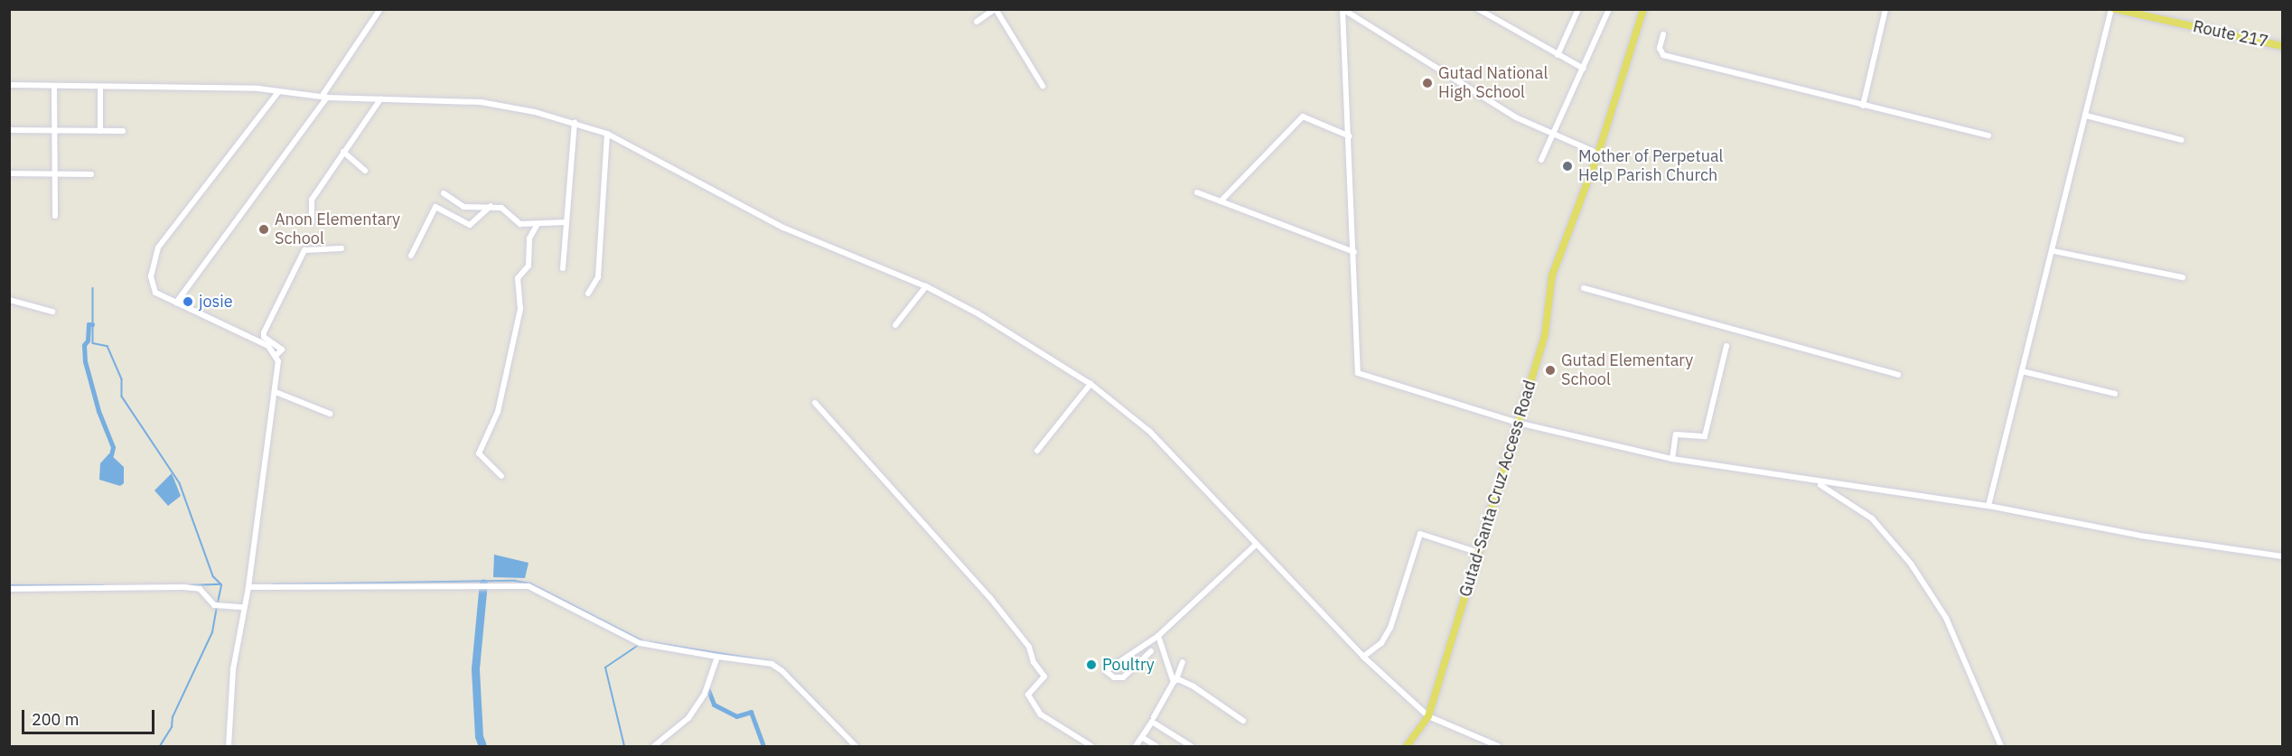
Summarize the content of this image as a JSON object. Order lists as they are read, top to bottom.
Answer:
{
  "streets": {
    "main road": ["Route 217", "Gutad-Santa Cruz Access Road"]
  },
  "places": [
    "Gutad National High School",
    "Mother of Perpetual Help Parish Church",
    "Anon Elementary School",
    "josie",
    "Gutad Elementary School",
    "Poultry"
  ],
  "scale_bar": "200 m"
}
